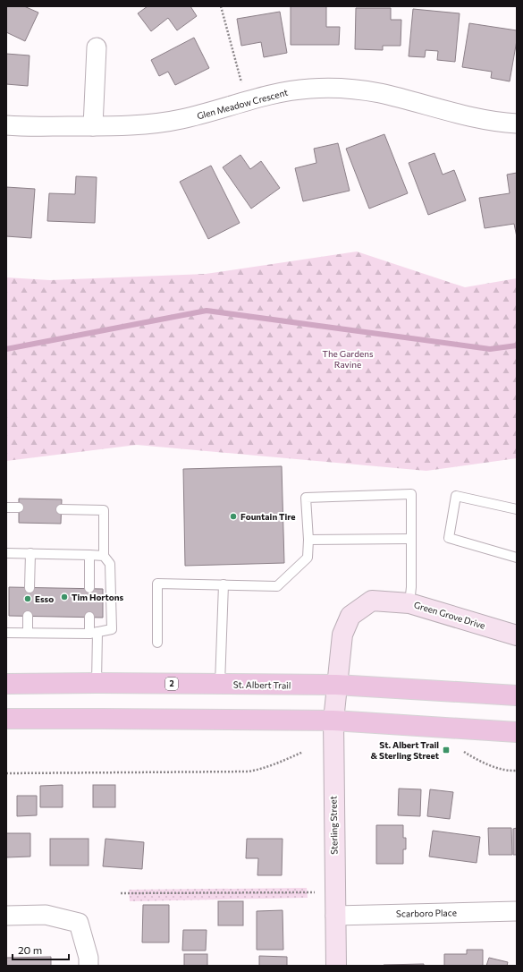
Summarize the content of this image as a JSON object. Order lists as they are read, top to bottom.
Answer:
{
  "streets": {
    "main road": ["2", "St. Albert Trail"],
    "street": [
      "Glen Meadow Crescent",
      "Green Grove Drive",
      "Sterling Street",
      "Scarboro Place"
    ]
  },
  "crossings": [
    ["Green Grove Drive", "St. Albert Trail"],
    ["Green Grove Drive", "Sterling Street"],
    ["St. Albert Trail", "Sterling Street"],
    ["Sterling Street", "Scarboro Place"]
  ],
  "parks": ["The Gardens Ravine"],
  "places": {
    "other": ["Fountain Tire", "Tim Hortons", "Esso"],
    "transit": ["St. Albert Trail & Sterling Street"]
  },
  "scale_bar": "20 m"
}
